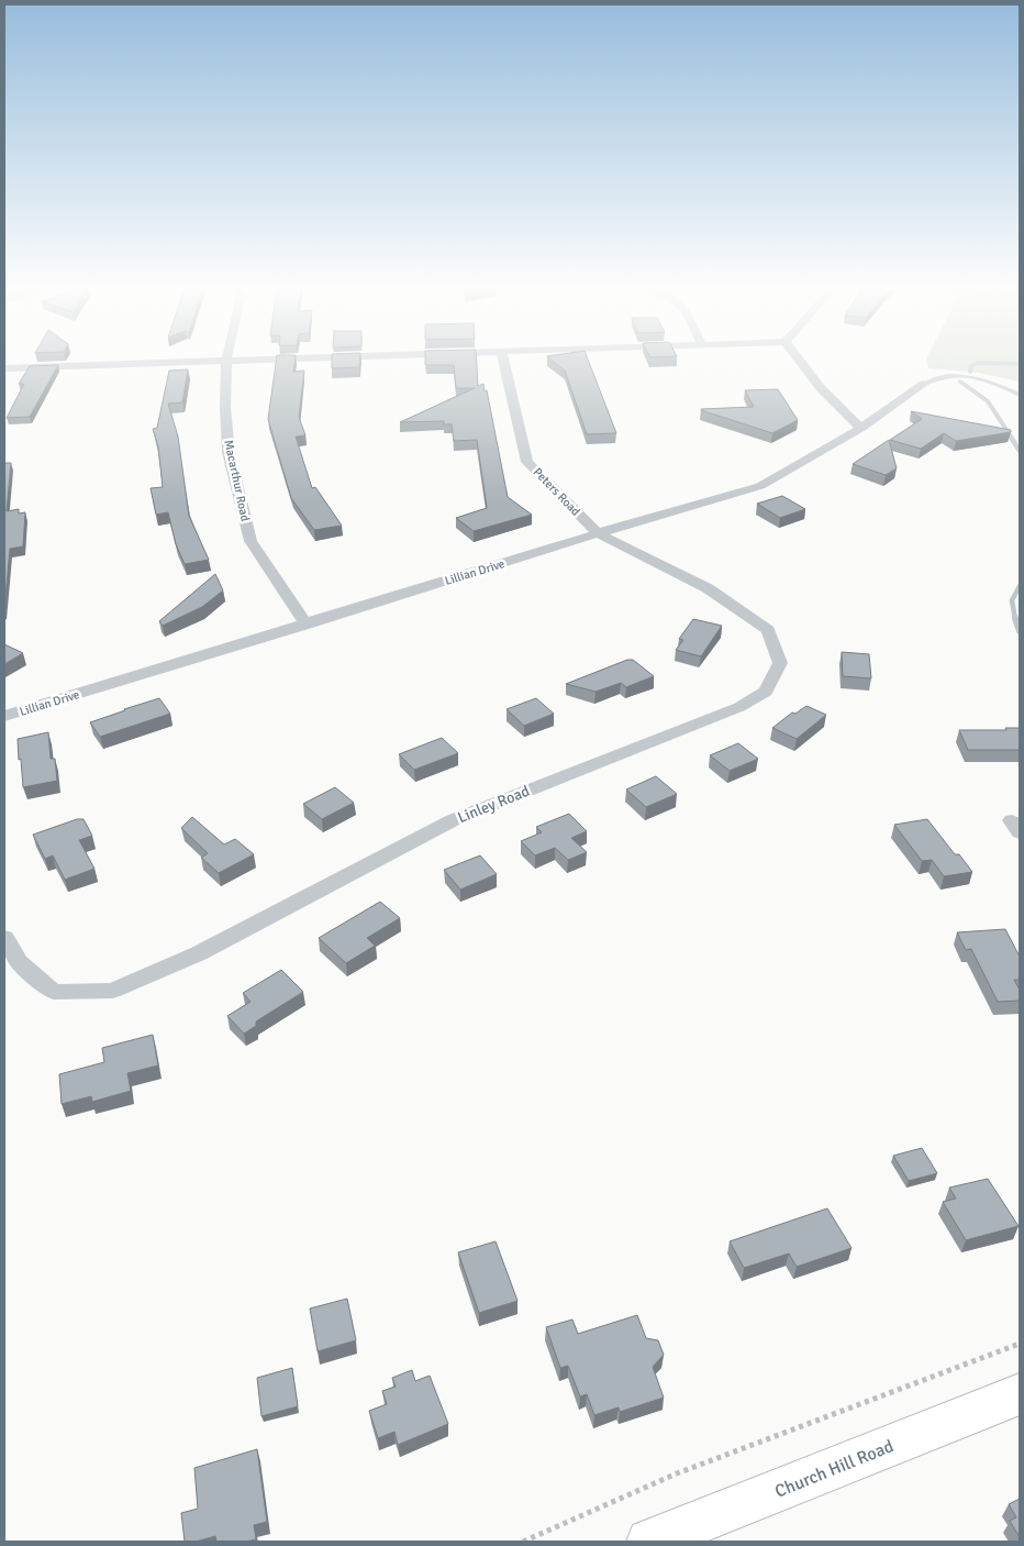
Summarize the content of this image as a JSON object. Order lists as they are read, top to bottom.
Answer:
{
  "streets": {
    "main road": ["Church Hill Road"],
    "street": [
      "Macarthur Road",
      "Peters Road",
      "Lillian Drive",
      "Linley Road"
    ]
  },
  "crossings": [
    ["Macarthur Road", "Lillian Drive"],
    ["Peters Road", "Lillian Drive"],
    ["Peters Road", "Linley Road"],
    ["Lillian Drive", "Linley Road"]
  ]
}
